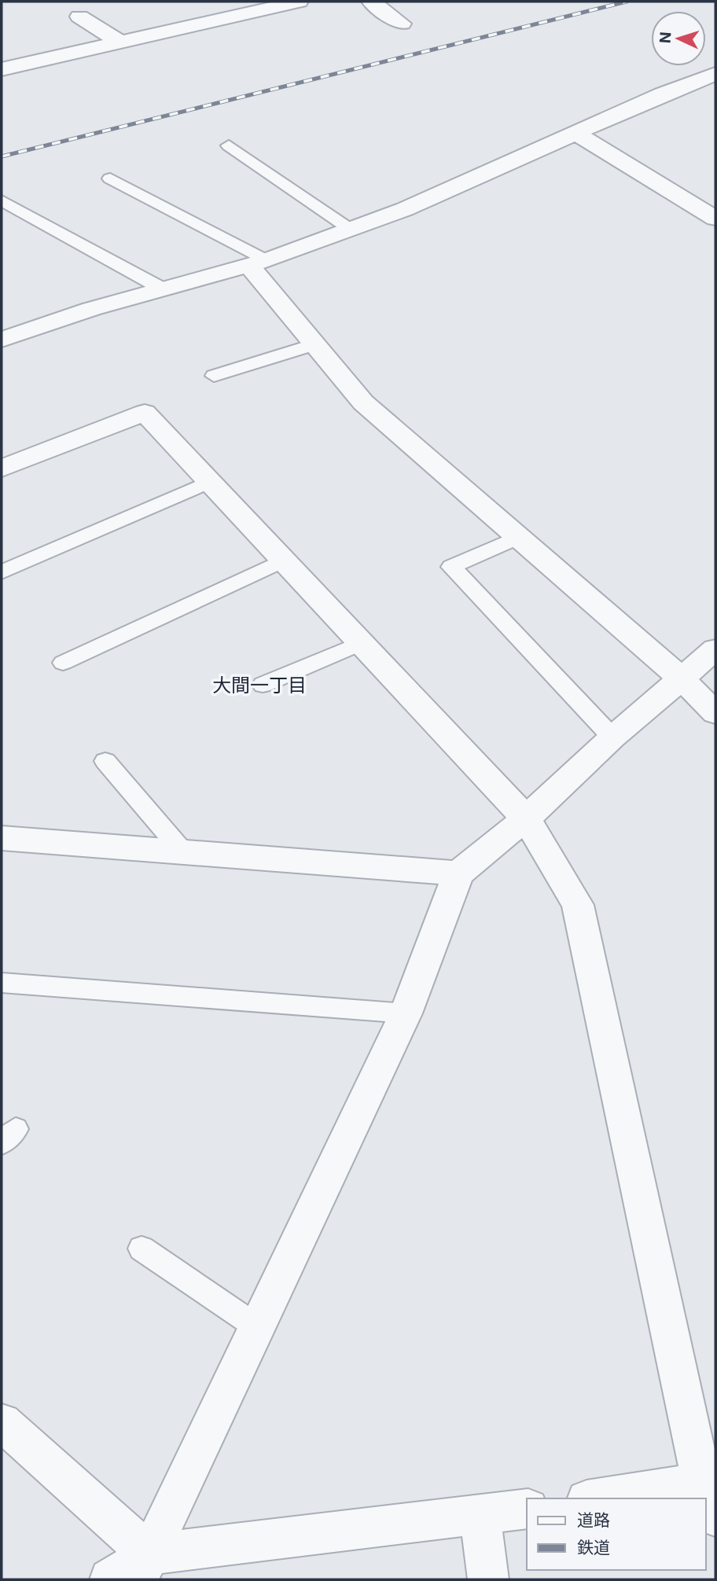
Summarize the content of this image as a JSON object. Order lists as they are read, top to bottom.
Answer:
{
  "districts": ["大間一丁目"],
  "legend": ["道路", "鉄道"],
  "north": "left"
}
